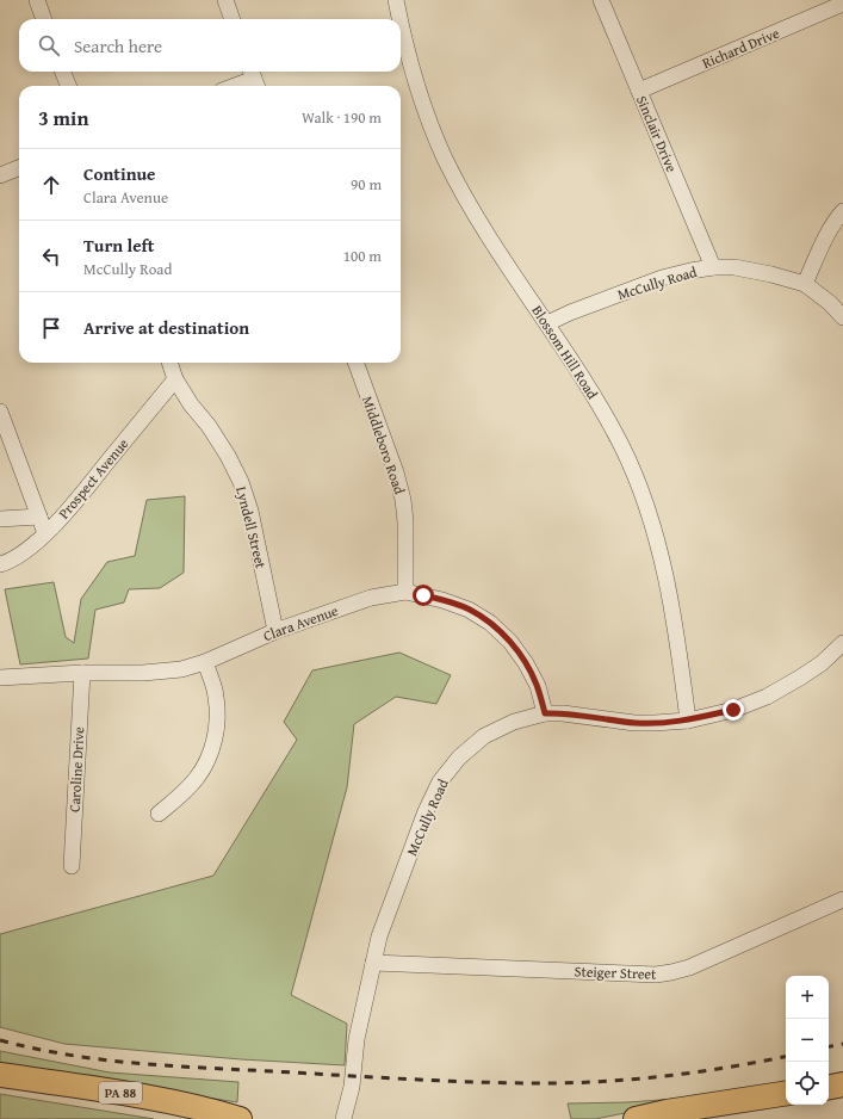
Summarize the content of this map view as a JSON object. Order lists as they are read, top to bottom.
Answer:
{
  "streets": {
    "main road": ["PA 88"],
    "street": [
      "Richard Drive",
      "Sinclair Drive",
      "McCully Road",
      "Blossom Hill Road",
      "Middleboro Road",
      "Prospect Avenue",
      "Lyndell Street",
      "Clara Avenue",
      "Caroline Drive",
      "Steiger Street"
    ]
  },
  "crossings": [
    ["Richard Drive", "Sinclair Drive"],
    ["Sinclair Drive", "McCully Road"],
    ["McCully Road", "Blossom Hill Road"],
    ["McCully Road", "Clara Avenue"],
    ["McCully Road", "Steiger Street"],
    ["Middleboro Road", "Clara Avenue"],
    ["Prospect Avenue", "Lyndell Street"],
    ["Lyndell Street", "Clara Avenue"],
    ["Clara Avenue", "Caroline Drive"]
  ],
  "page": {
    "search": "Search here",
    "heading": ["3 min", "Walk · 190 m"],
    "list": [
      ["Continue", "Clara Avenue", "90 m"],
      ["Turn left", "McCully Road", "100 m"],
      "Arrive at destination"
    ],
    "map_buttons": ["+", "−"]
  }
}
